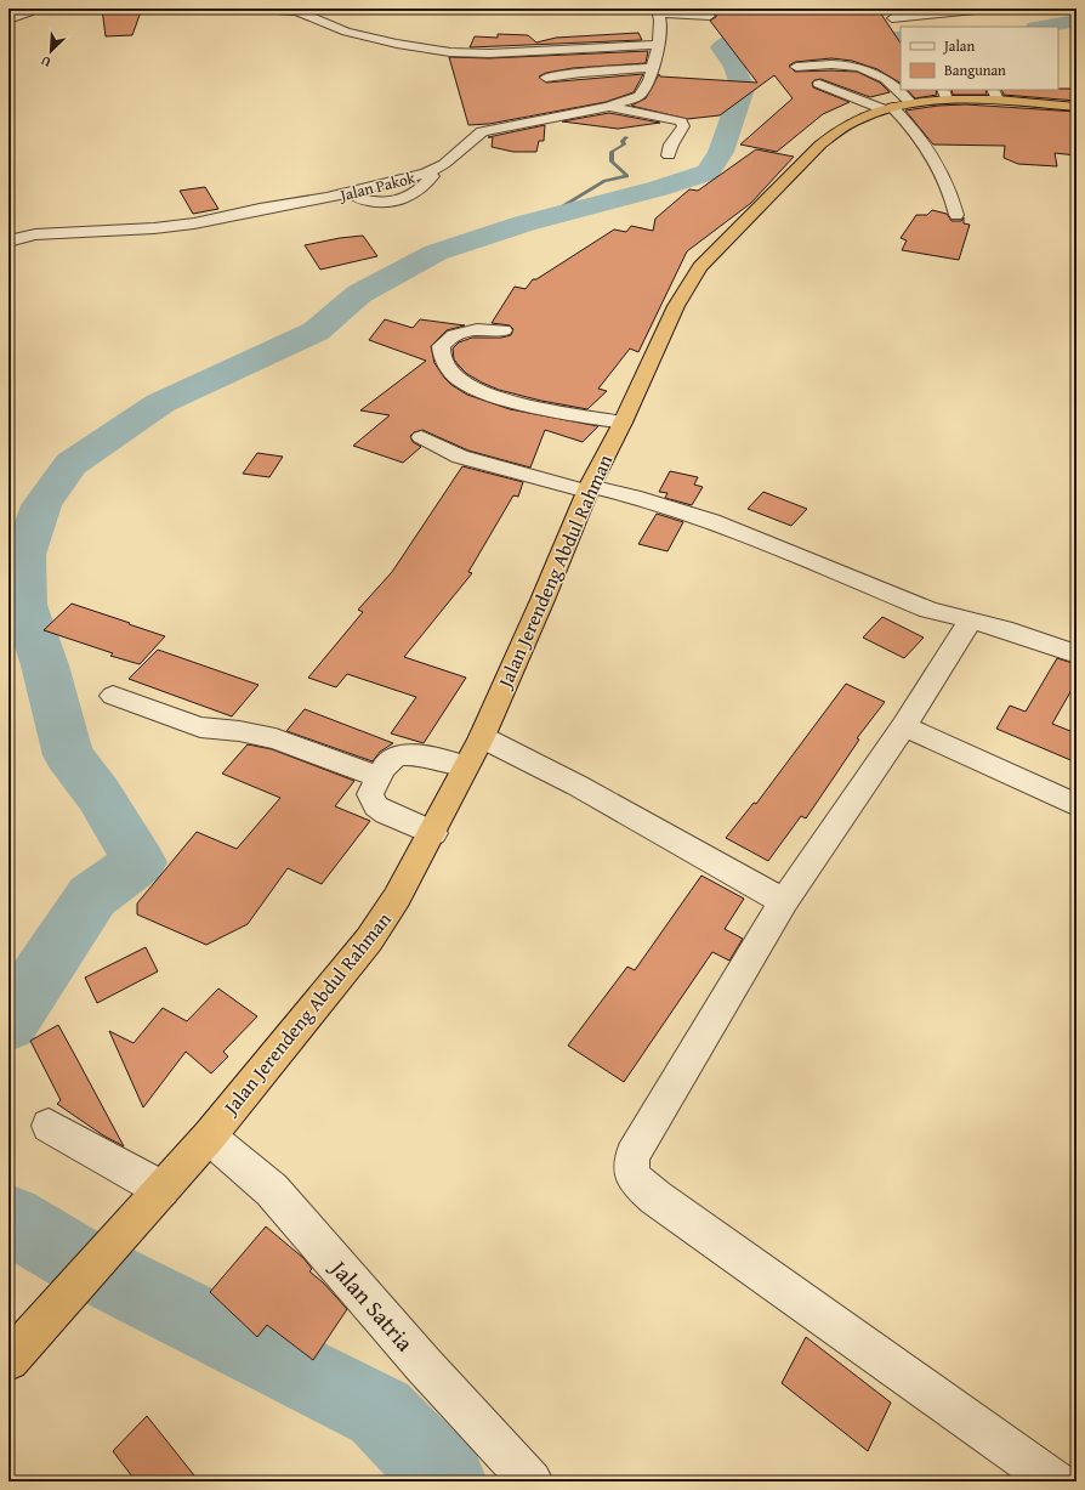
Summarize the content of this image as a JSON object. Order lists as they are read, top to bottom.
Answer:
{
  "streets": {
    "highway": ["Jalan Jerendeng Abdul Rahman"],
    "street": ["Jalan Pakok", "Jalan Satria"]
  },
  "crossings": [
    ["Jalan Jerendeng Abdul Rahman", "Jalan Satria"]
  ],
  "legend": ["Jalan", "Bangunan"],
  "north": "bottom left"
}
